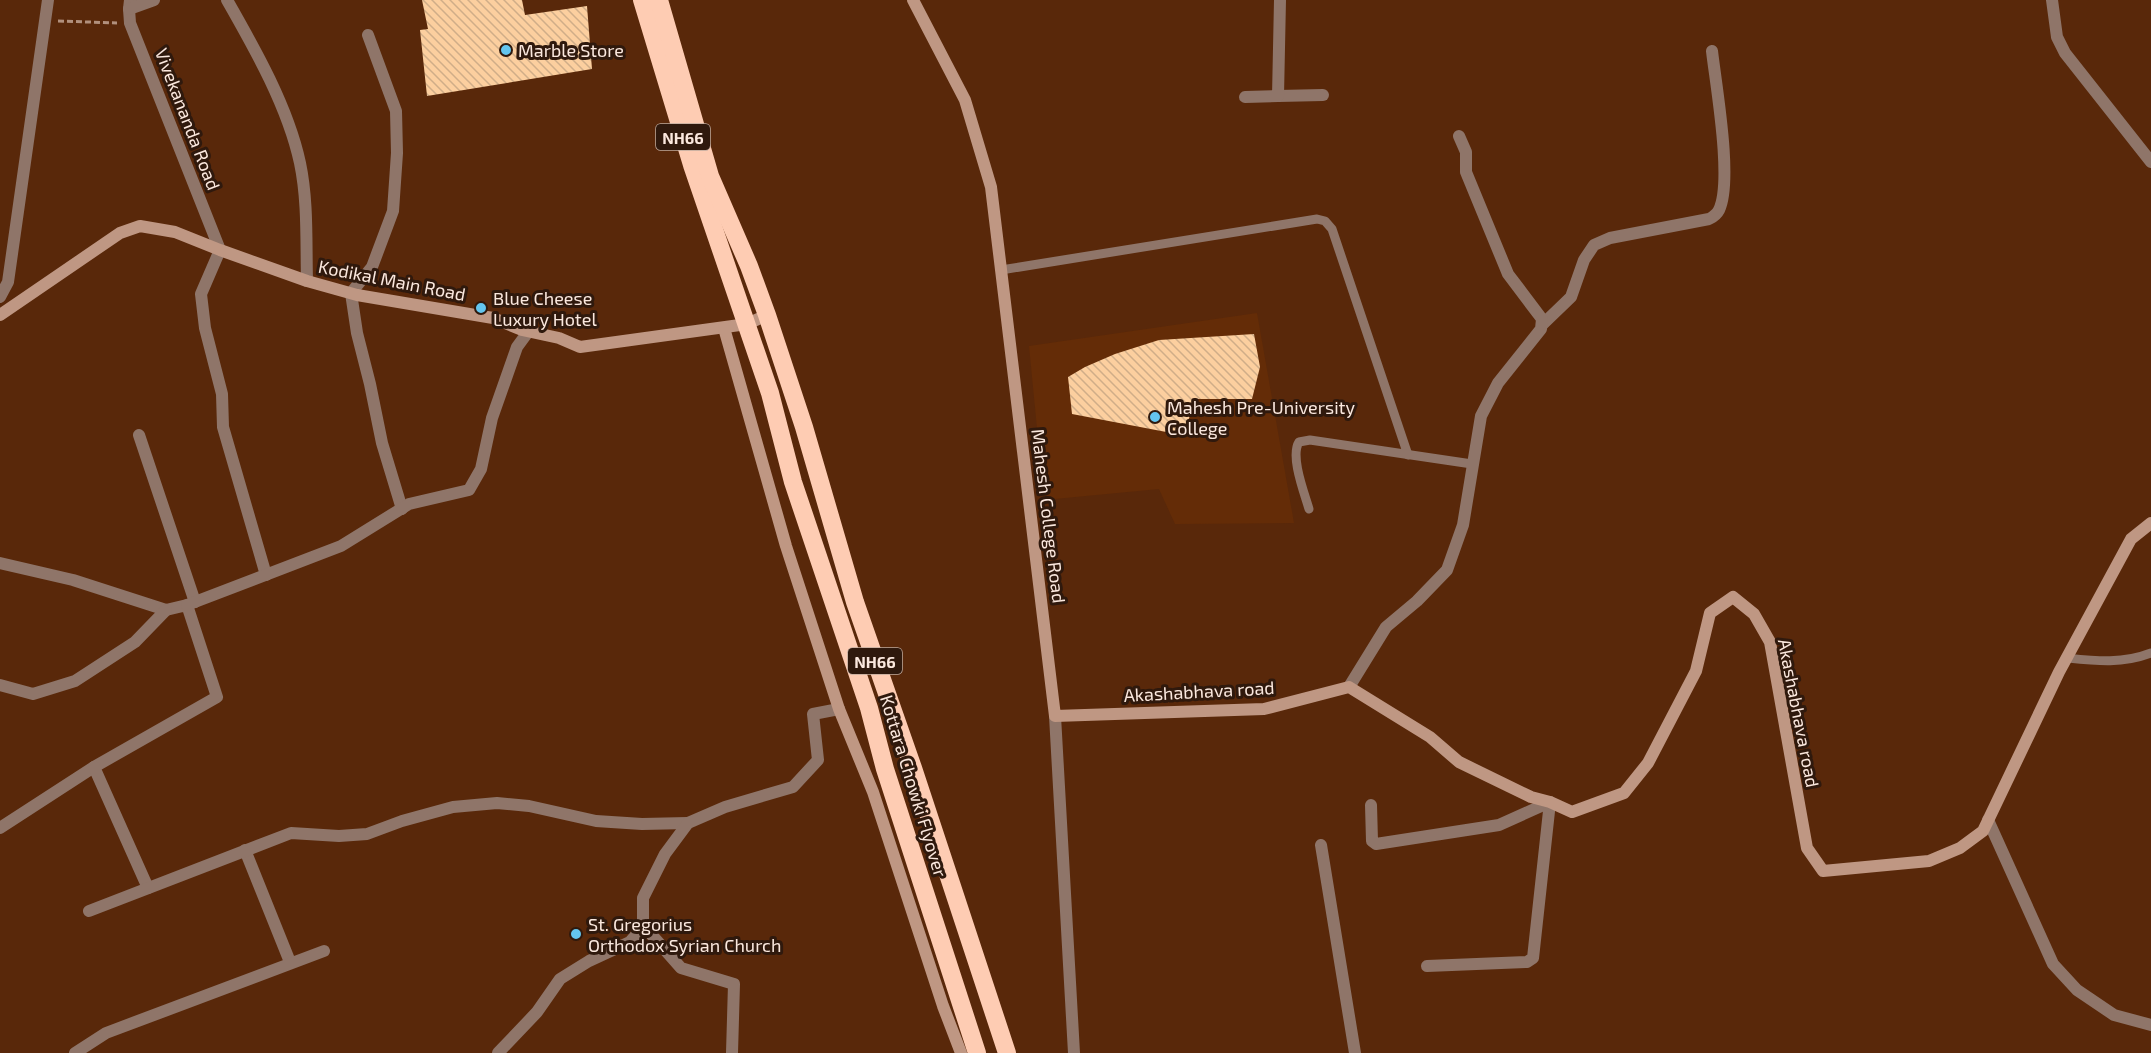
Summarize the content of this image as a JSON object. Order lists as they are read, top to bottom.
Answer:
{
  "streets": {
    "highway": ["NH66", "Kottara Chowki Flyover"],
    "street": [
      "Vivekananda Road",
      "Kodikal Main Road",
      "Mahesh College Road",
      "Akashabhava road"
    ]
  },
  "crossings": [
    ["Vivekananda Road", "Kodikal Main Road"],
    ["NH66", "Kodikal Main Road"],
    ["NH66", "Kottara Chowki Flyover"],
    ["Kodikal Main Road", "Kottara Chowki Flyover"],
    ["Mahesh College Road", "Akashabhava road"]
  ],
  "places": [
    "Marble Store",
    "Blue Cheese Luxury Hotel",
    "Mahesh Pre-University College",
    "St. Gregorius Orthodox Syrian Church"
  ]
}
